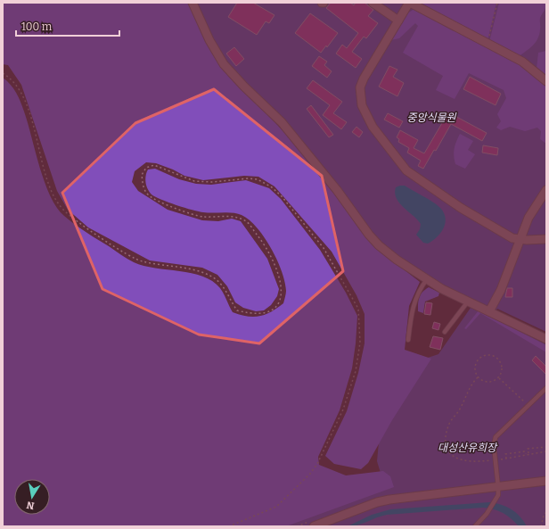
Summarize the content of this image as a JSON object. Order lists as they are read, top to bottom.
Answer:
{
  "parks": ["중앙식물원", "대성산유희장"],
  "scale_bar": "100 m",
  "north": "bottom"
}
